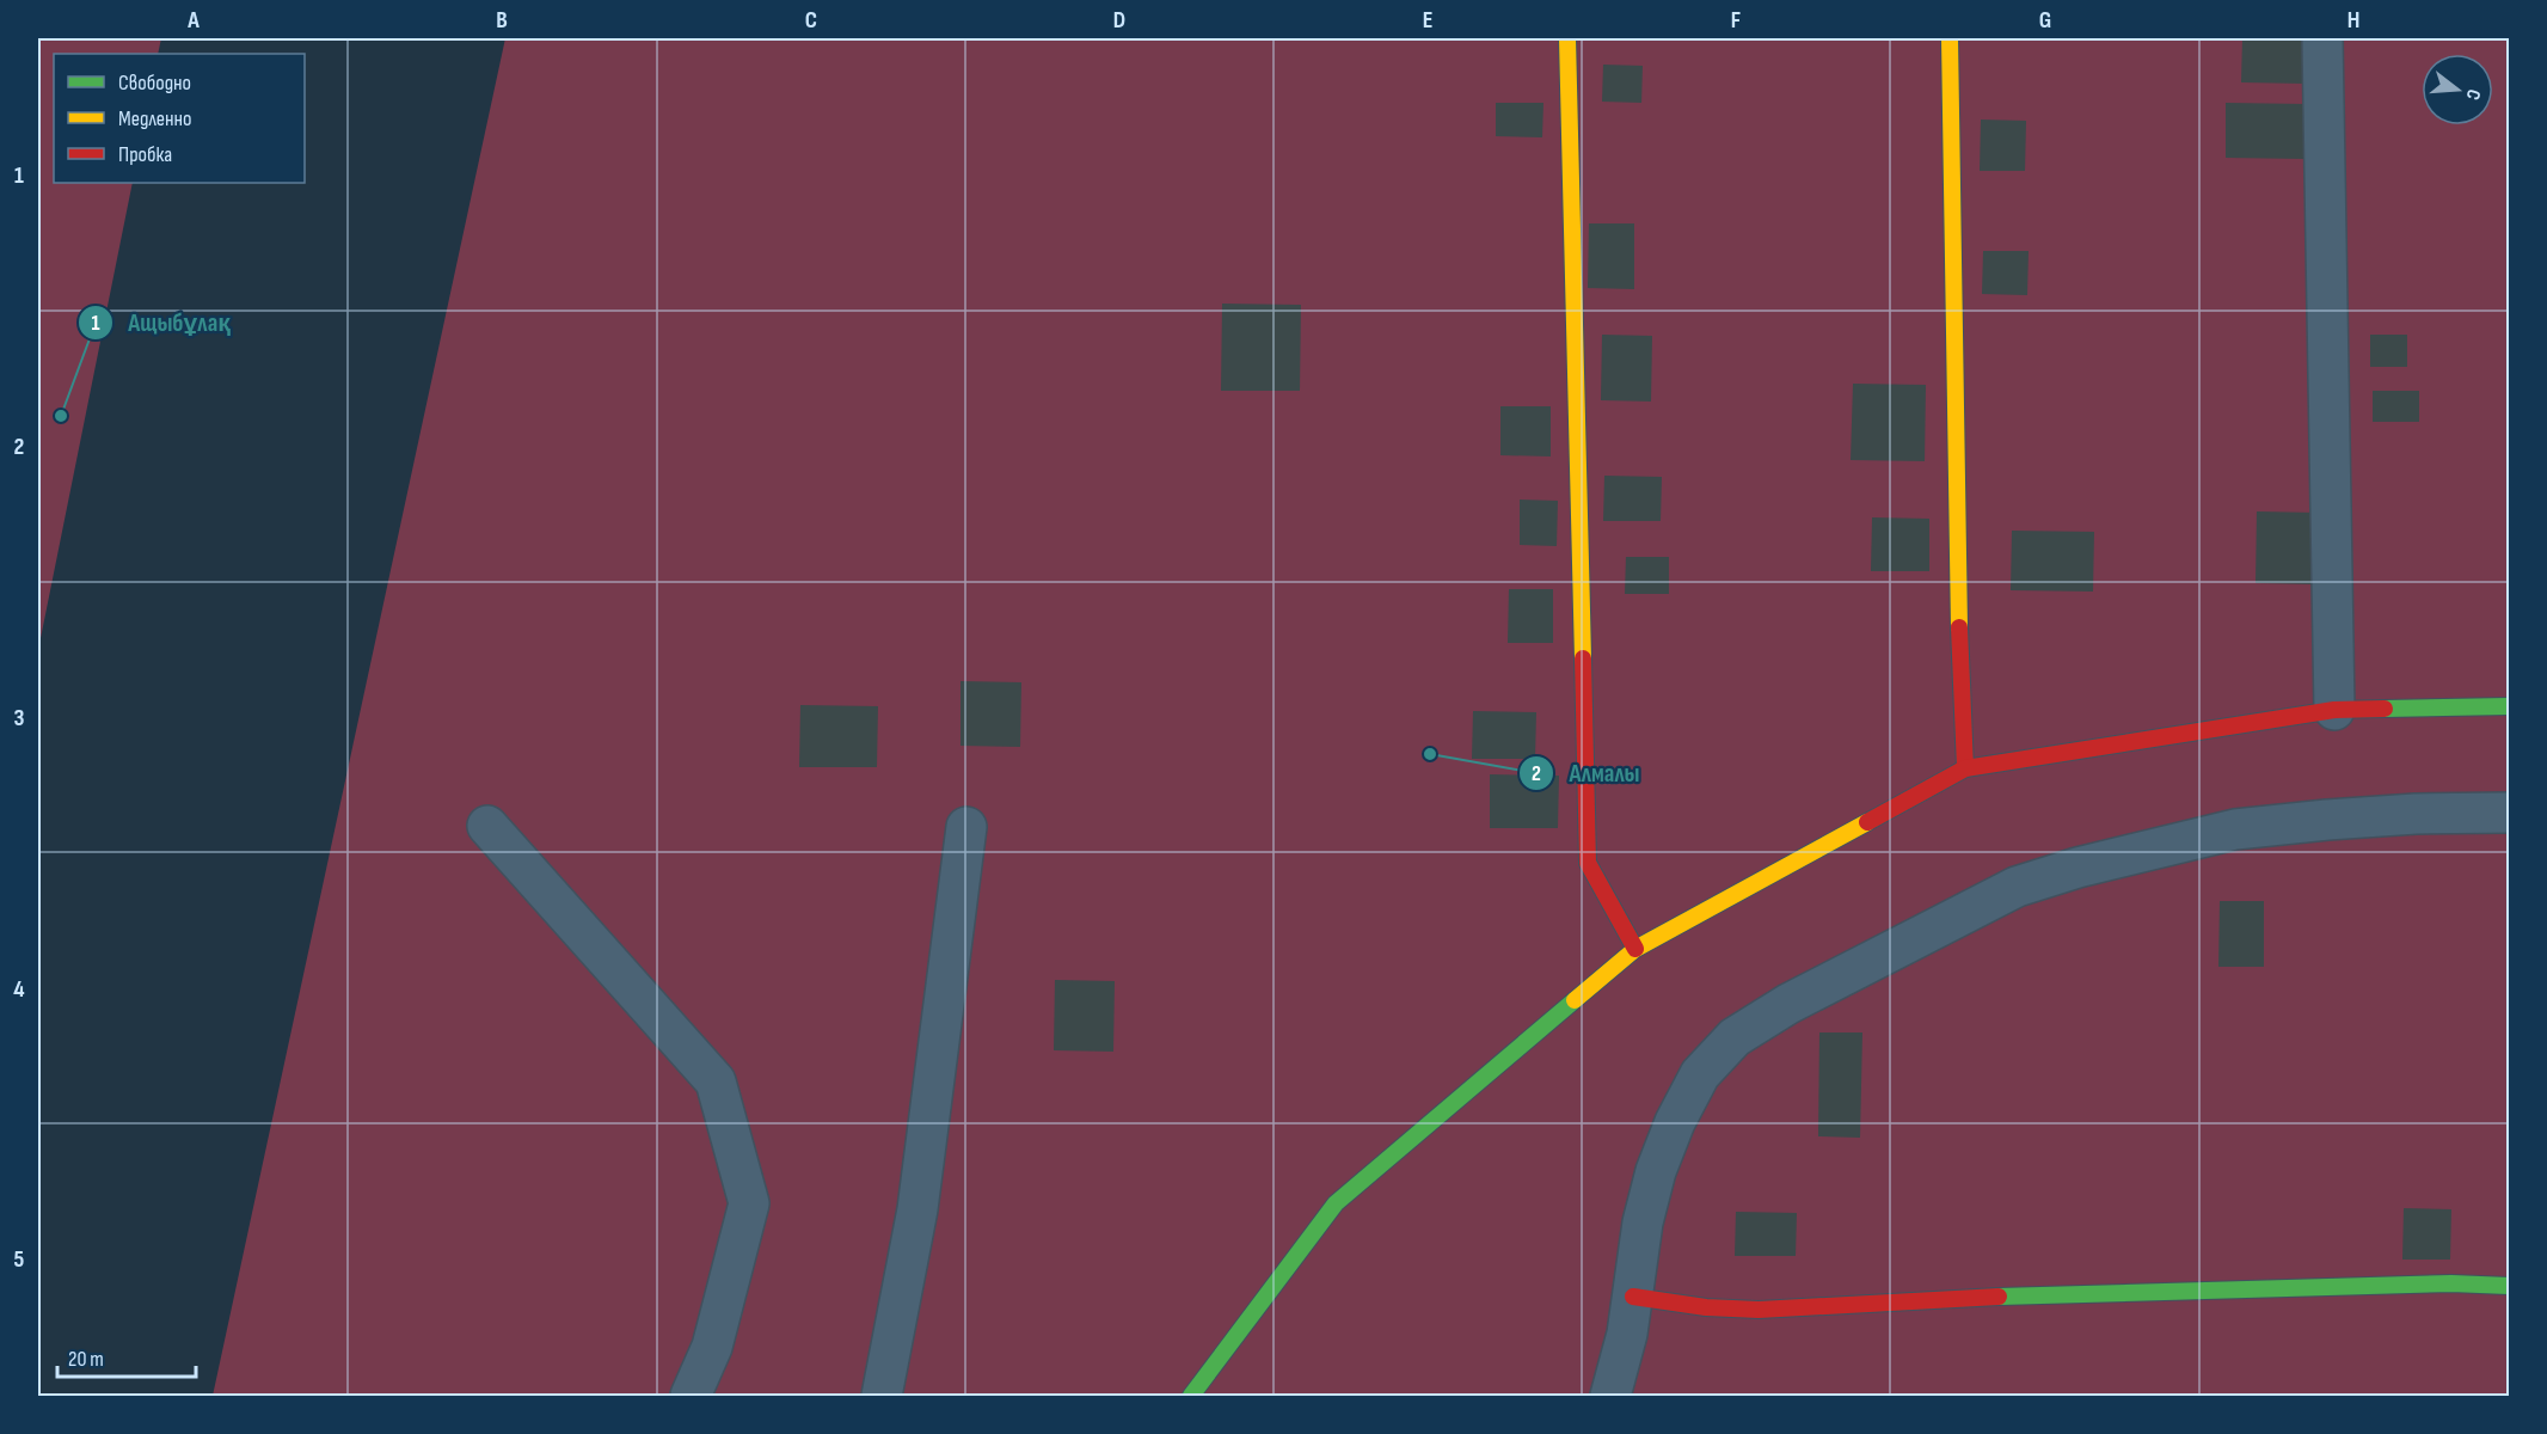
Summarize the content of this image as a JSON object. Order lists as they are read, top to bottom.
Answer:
{
  "places": ["Ащыбұлақ", "Алмалы"],
  "legend": ["Свободно", "Медленно", "Пробка"],
  "scale_bar": "20 m",
  "north": "right",
  "grid": {
    "columns": [
      "A",
      "B",
      "C",
      "D",
      "E",
      "F",
      "G",
      "H"
    ],
    "rows": [
      "1",
      "2",
      "3",
      "4",
      "5"
    ]
  }
}
